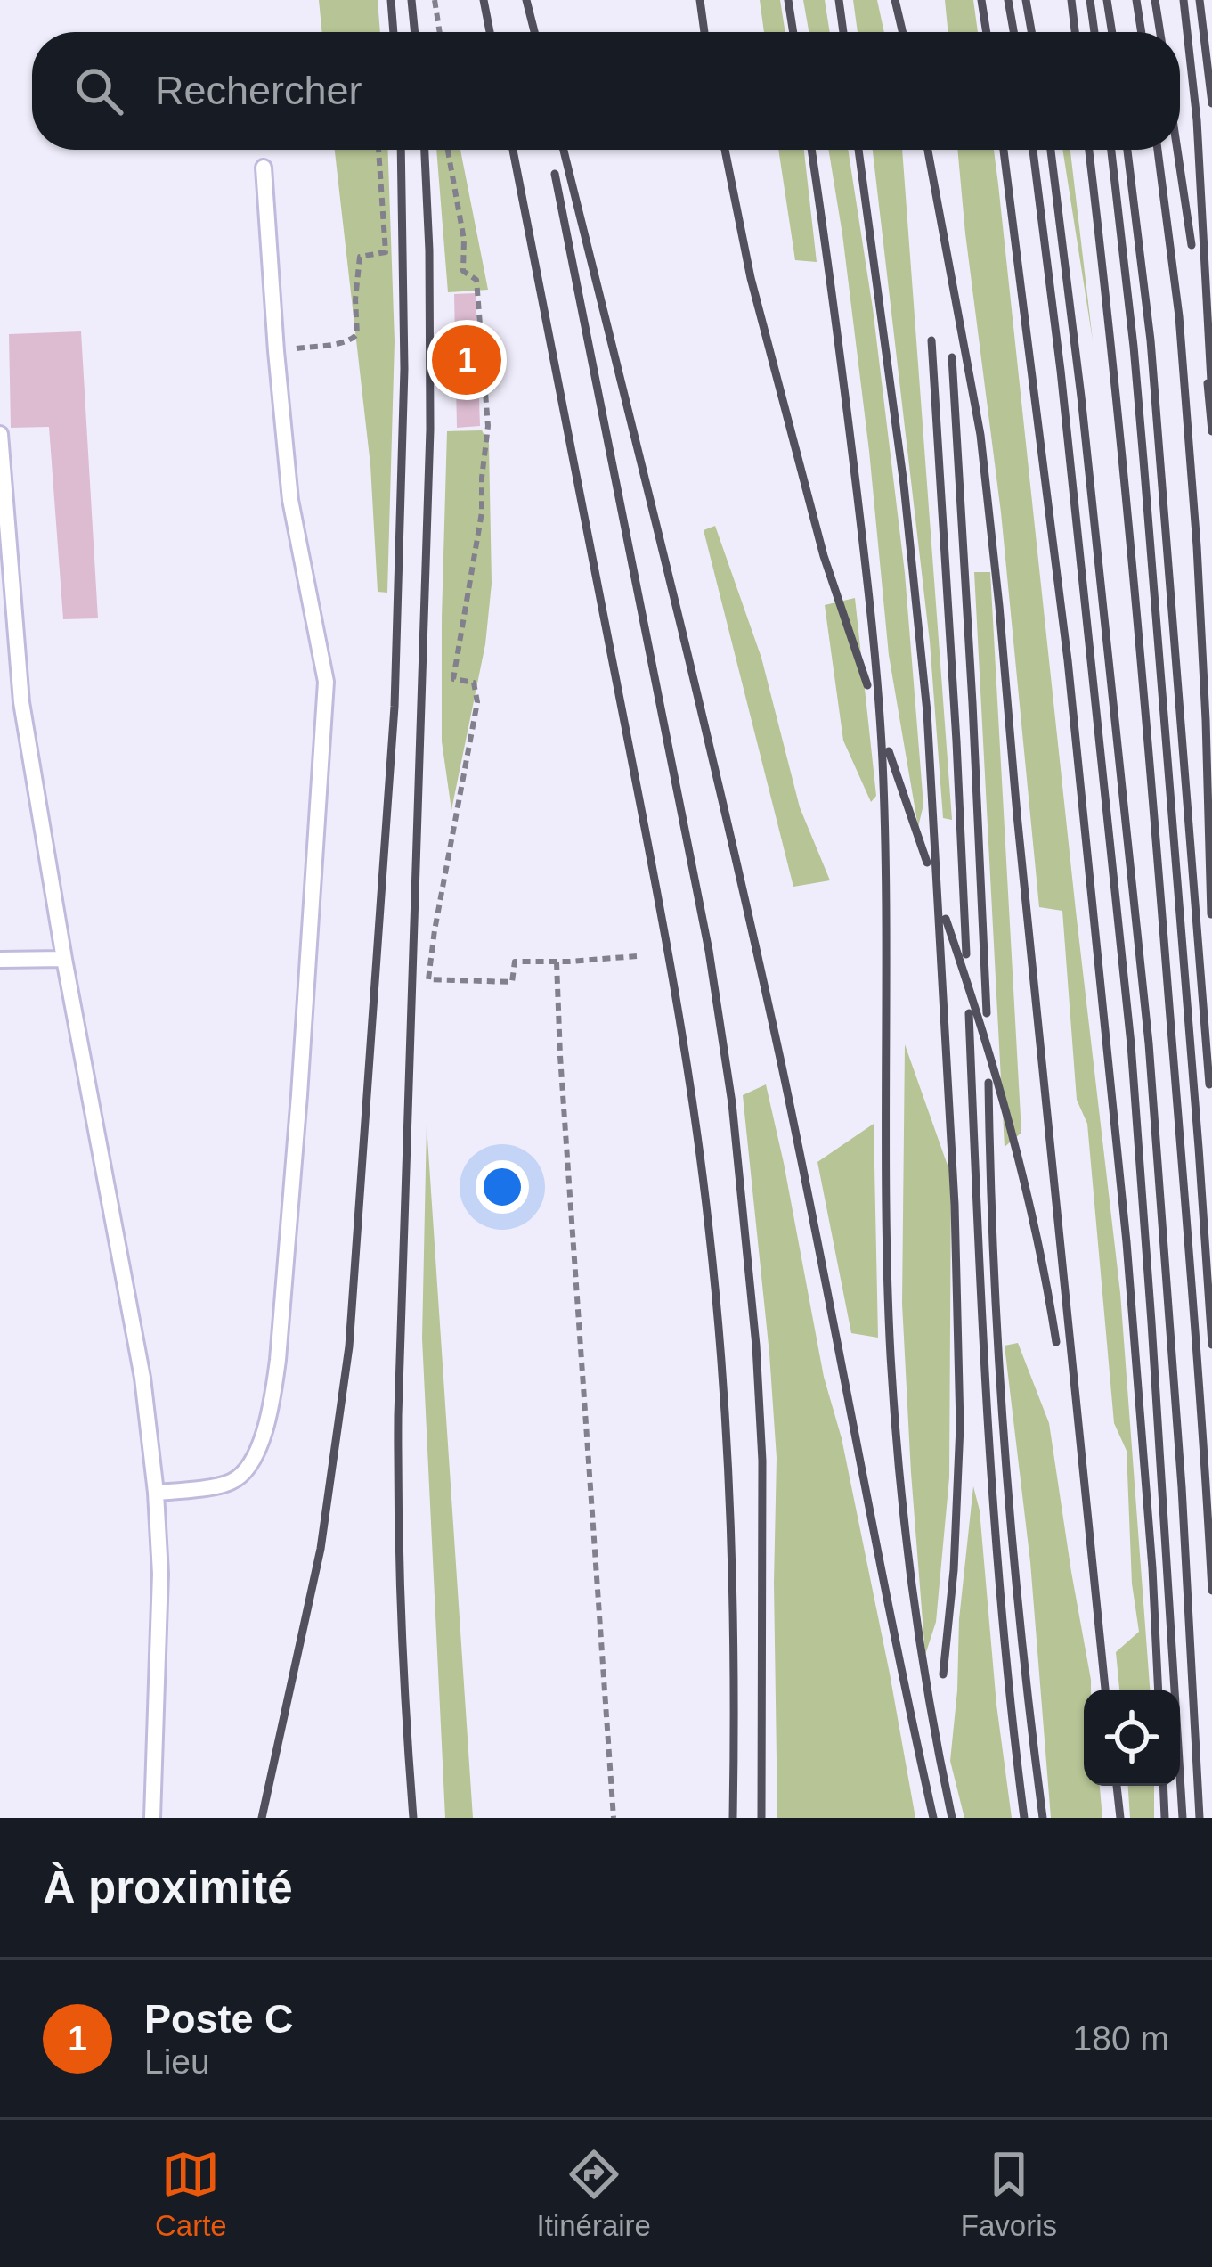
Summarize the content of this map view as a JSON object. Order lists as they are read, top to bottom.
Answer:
{
  "page": {
    "search": "Rechercher",
    "pins": "1",
    "heading": "À proximité",
    "list": [
      {
        "mark": "1",
        "name": "Poste C",
        "note": "Lieu",
        "value": "180 m"
      }
    ],
    "nav": ["Carte", "Itinéraire", "Favoris"]
  }
}
